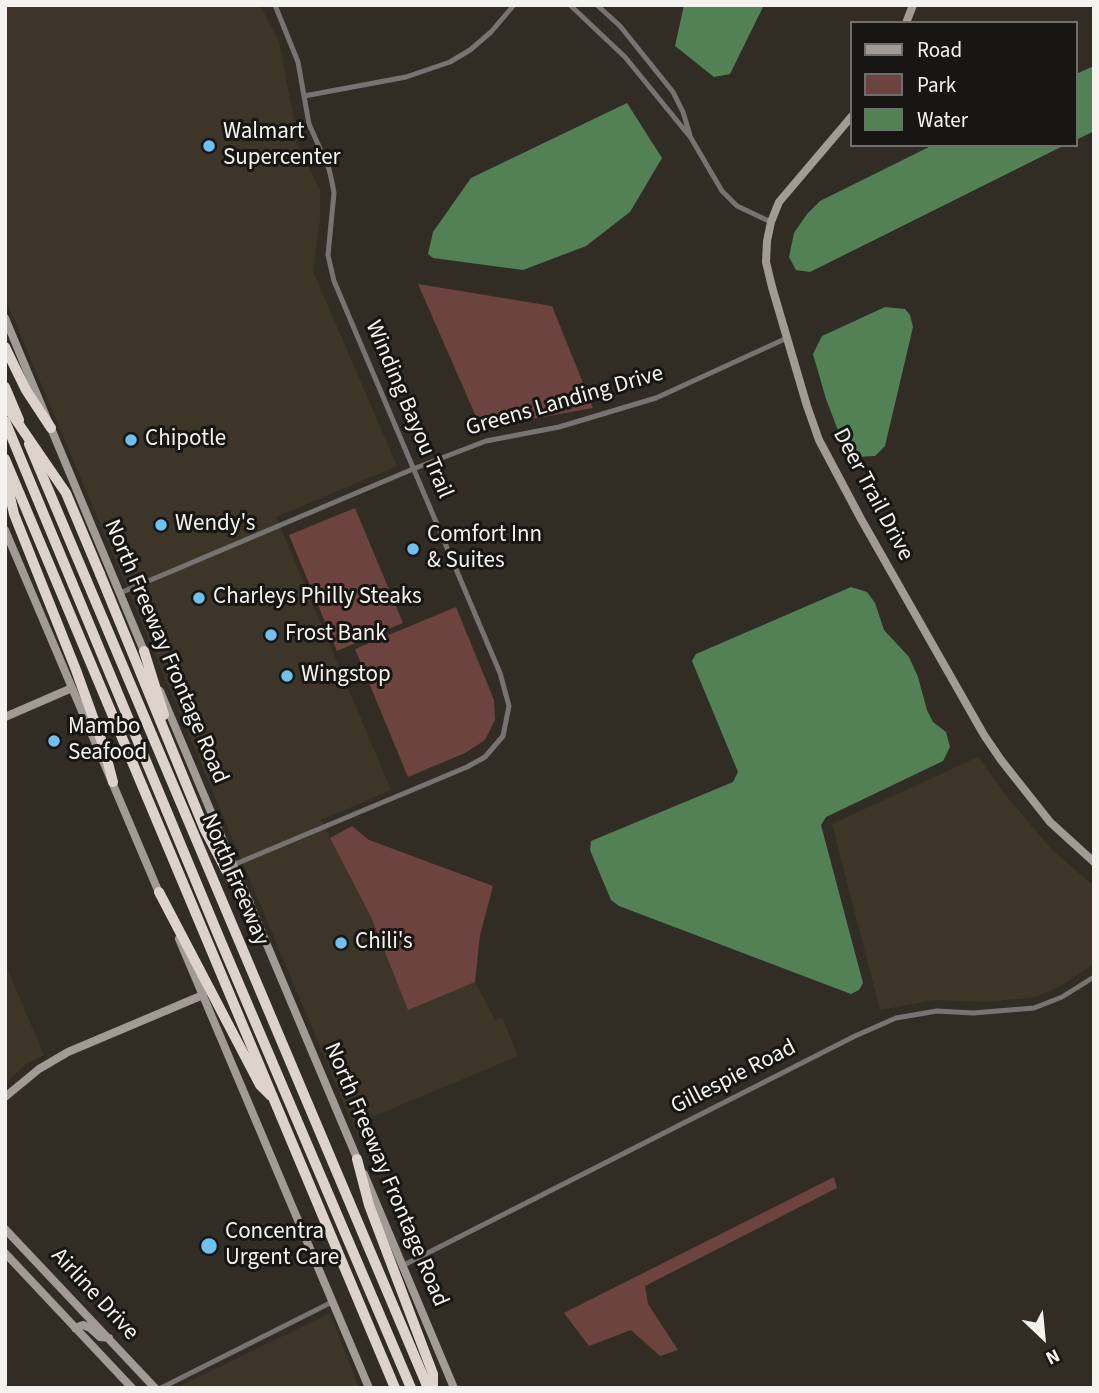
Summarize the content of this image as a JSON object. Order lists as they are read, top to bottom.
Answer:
{
  "streets": {
    "highway": ["North Freeway"],
    "main road": ["Deer Trail Drive", "North Freeway Frontage Road", "Airline Drive"],
    "street": ["Greens Landing Drive", "Winding Bayou Trail", "Gillespie Road"]
  },
  "crossings": [
    ["Greens Landing Drive", "Winding Bayou Trail"],
    ["Greens Landing Drive", "Deer Trail Drive"],
    ["Greens Landing Drive", "North Freeway Frontage Road"],
    ["Winding Bayou Trail", "North Freeway Frontage Road"],
    ["North Freeway Frontage Road", "Gillespie Road"]
  ],
  "places": [
    "Walmart Supercenter",
    "Chipotle",
    "Wendy's",
    "Comfort Inn & Suites",
    "Charleys Philly Steaks",
    "Frost Bank",
    "Wingstop",
    "Mambo Seafood",
    "Chili's",
    "Concentra Urgent Care"
  ],
  "legend": ["Road", "Park", "Water"],
  "north": "bottom right"
}
